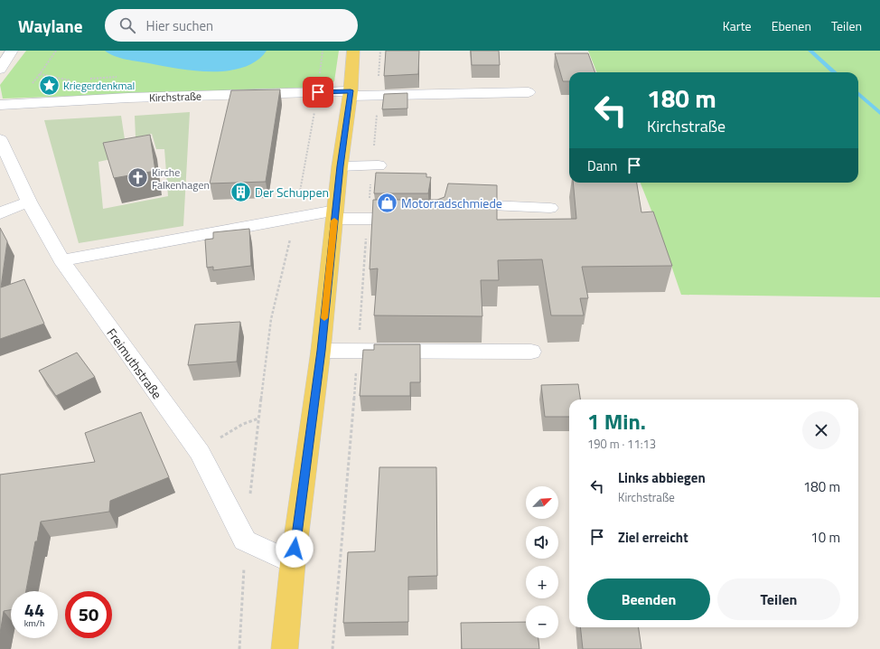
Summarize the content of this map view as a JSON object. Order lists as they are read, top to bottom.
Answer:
{
  "streets": {
    "street": ["Kirchstraße", "Freimuthstraße"]
  },
  "places": {
    "place": ["Kriegerdenkmal"],
    "church": ["Kirche Falkenhagen"],
    "building": ["Der Schuppen"],
    "shop": ["Motorradschmiede"]
  },
  "north": "top right",
  "page": {
    "header": "Waylane",
    "search": "Hier suchen",
    "nav": ["Karte", "Ebenen", "Teilen"],
    "turn": ["180 m", "Kirchstraße"],
    "then": "Dann",
    "heading": ["1 Min.", "190 m · 11:13"],
    "list": [
      {
        "name": "Links abbiegen",
        "note": "Kirchstraße",
        "value": "180 m"
      },
      {
        "name": "Ziel erreicht",
        "value": "10 m"
      }
    ],
    "map_buttons": ["+", "−"],
    "buttons": ["Beenden", "Teilen"],
    "speed": "44 km/h",
    "limit": "50"
  }
}
